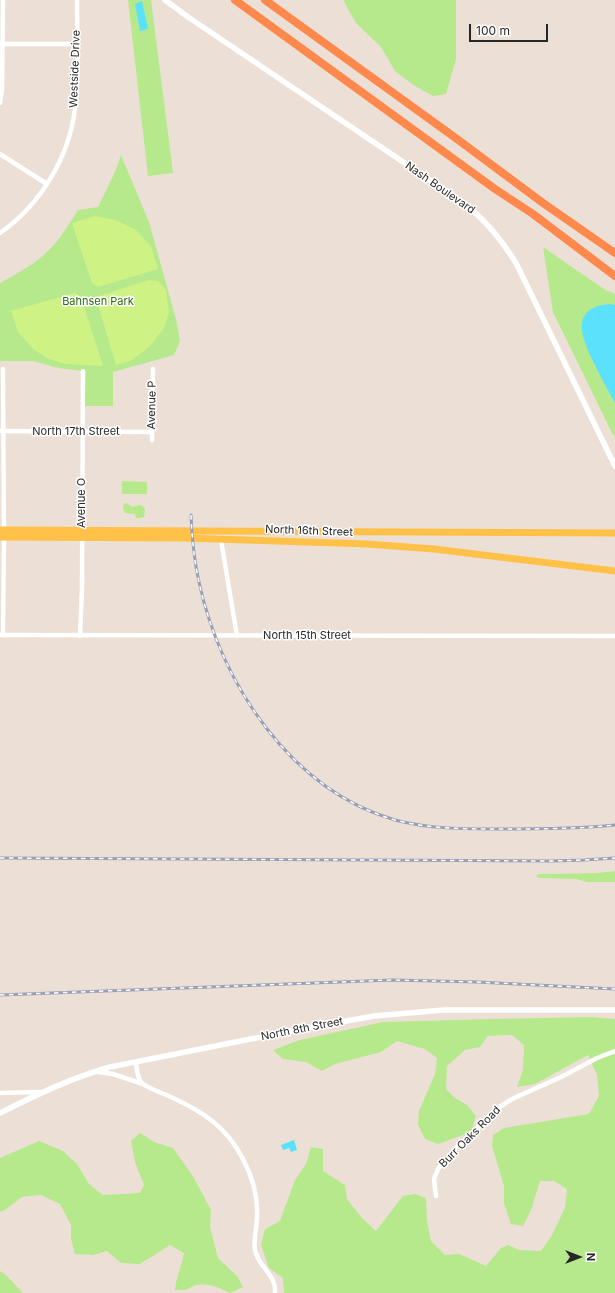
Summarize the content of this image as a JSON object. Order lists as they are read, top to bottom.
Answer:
{
  "streets": {
    "main road": ["North 16th Street"],
    "street": [
      "Westside Drive",
      "Nash Boulevard",
      "Avenue P",
      "North 17th Street",
      "Avenue O",
      "North 15th Street",
      "North 8th Street",
      "Burr Oaks Road"
    ]
  },
  "crossings": [
    ["Avenue P", "North 17th Street"],
    ["North 17th Street", "Avenue O"],
    ["Avenue O", "North 16th Street"],
    ["Avenue O", "North 15th Street"]
  ],
  "parks": ["Bahnsen Park"],
  "scale_bar": "100 m",
  "north": "right"
}
